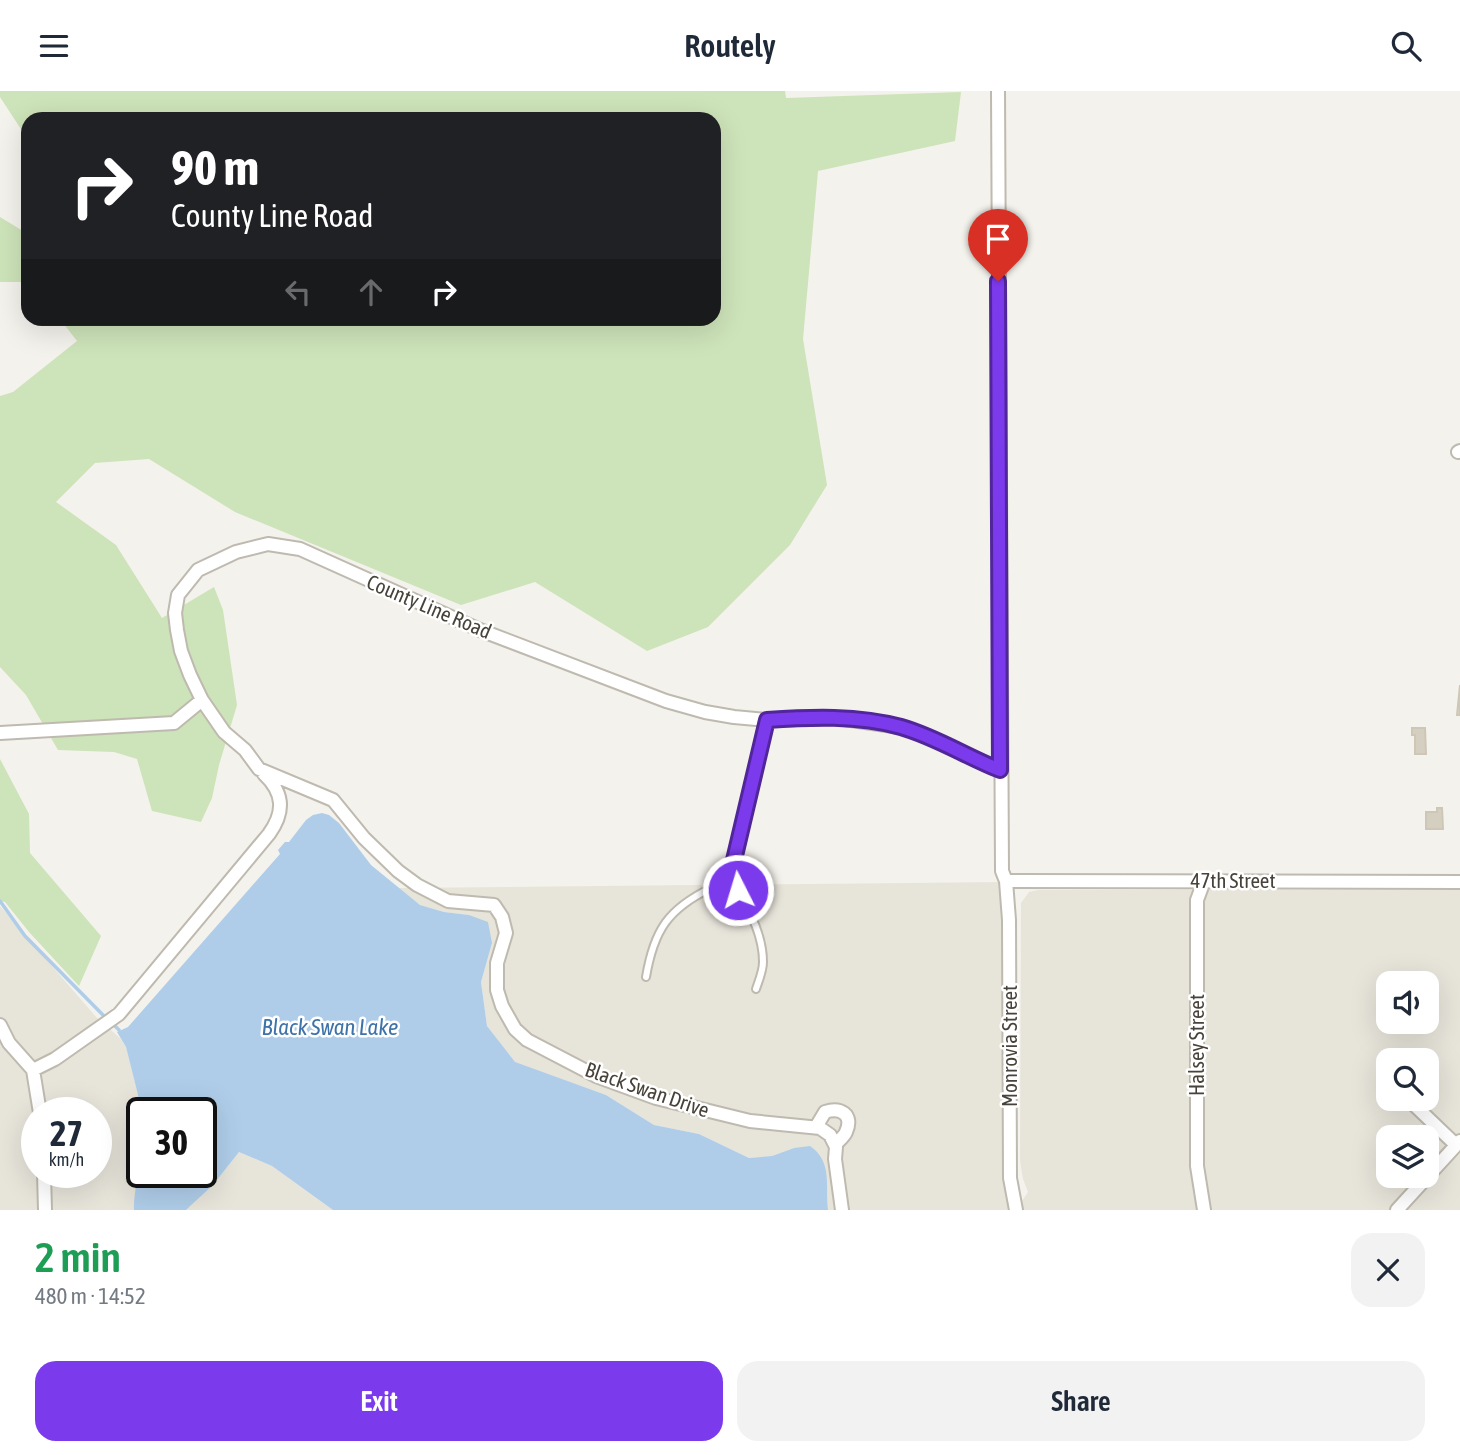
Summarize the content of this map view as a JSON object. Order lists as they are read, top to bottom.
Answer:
{
  "streets": {
    "street": [
      "County Line Road",
      "47th Street",
      "Halsey Street",
      "Monrovia Street",
      "Black Swan Drive"
    ]
  },
  "crossings": [
    ["County Line Road", "Monrovia Street"],
    ["County Line Road", "Black Swan Drive"],
    ["47th Street", "Halsey Street"],
    ["47th Street", "Monrovia Street"]
  ],
  "water": ["Black Swan Lake"],
  "page": {
    "header": "Routely",
    "turn": ["90 m", "County Line Road"],
    "speed": "27 km/h",
    "limit": "30",
    "heading": ["2 min", "480 m · 14:52"],
    "buttons": ["Exit", "Share"]
  }
}
